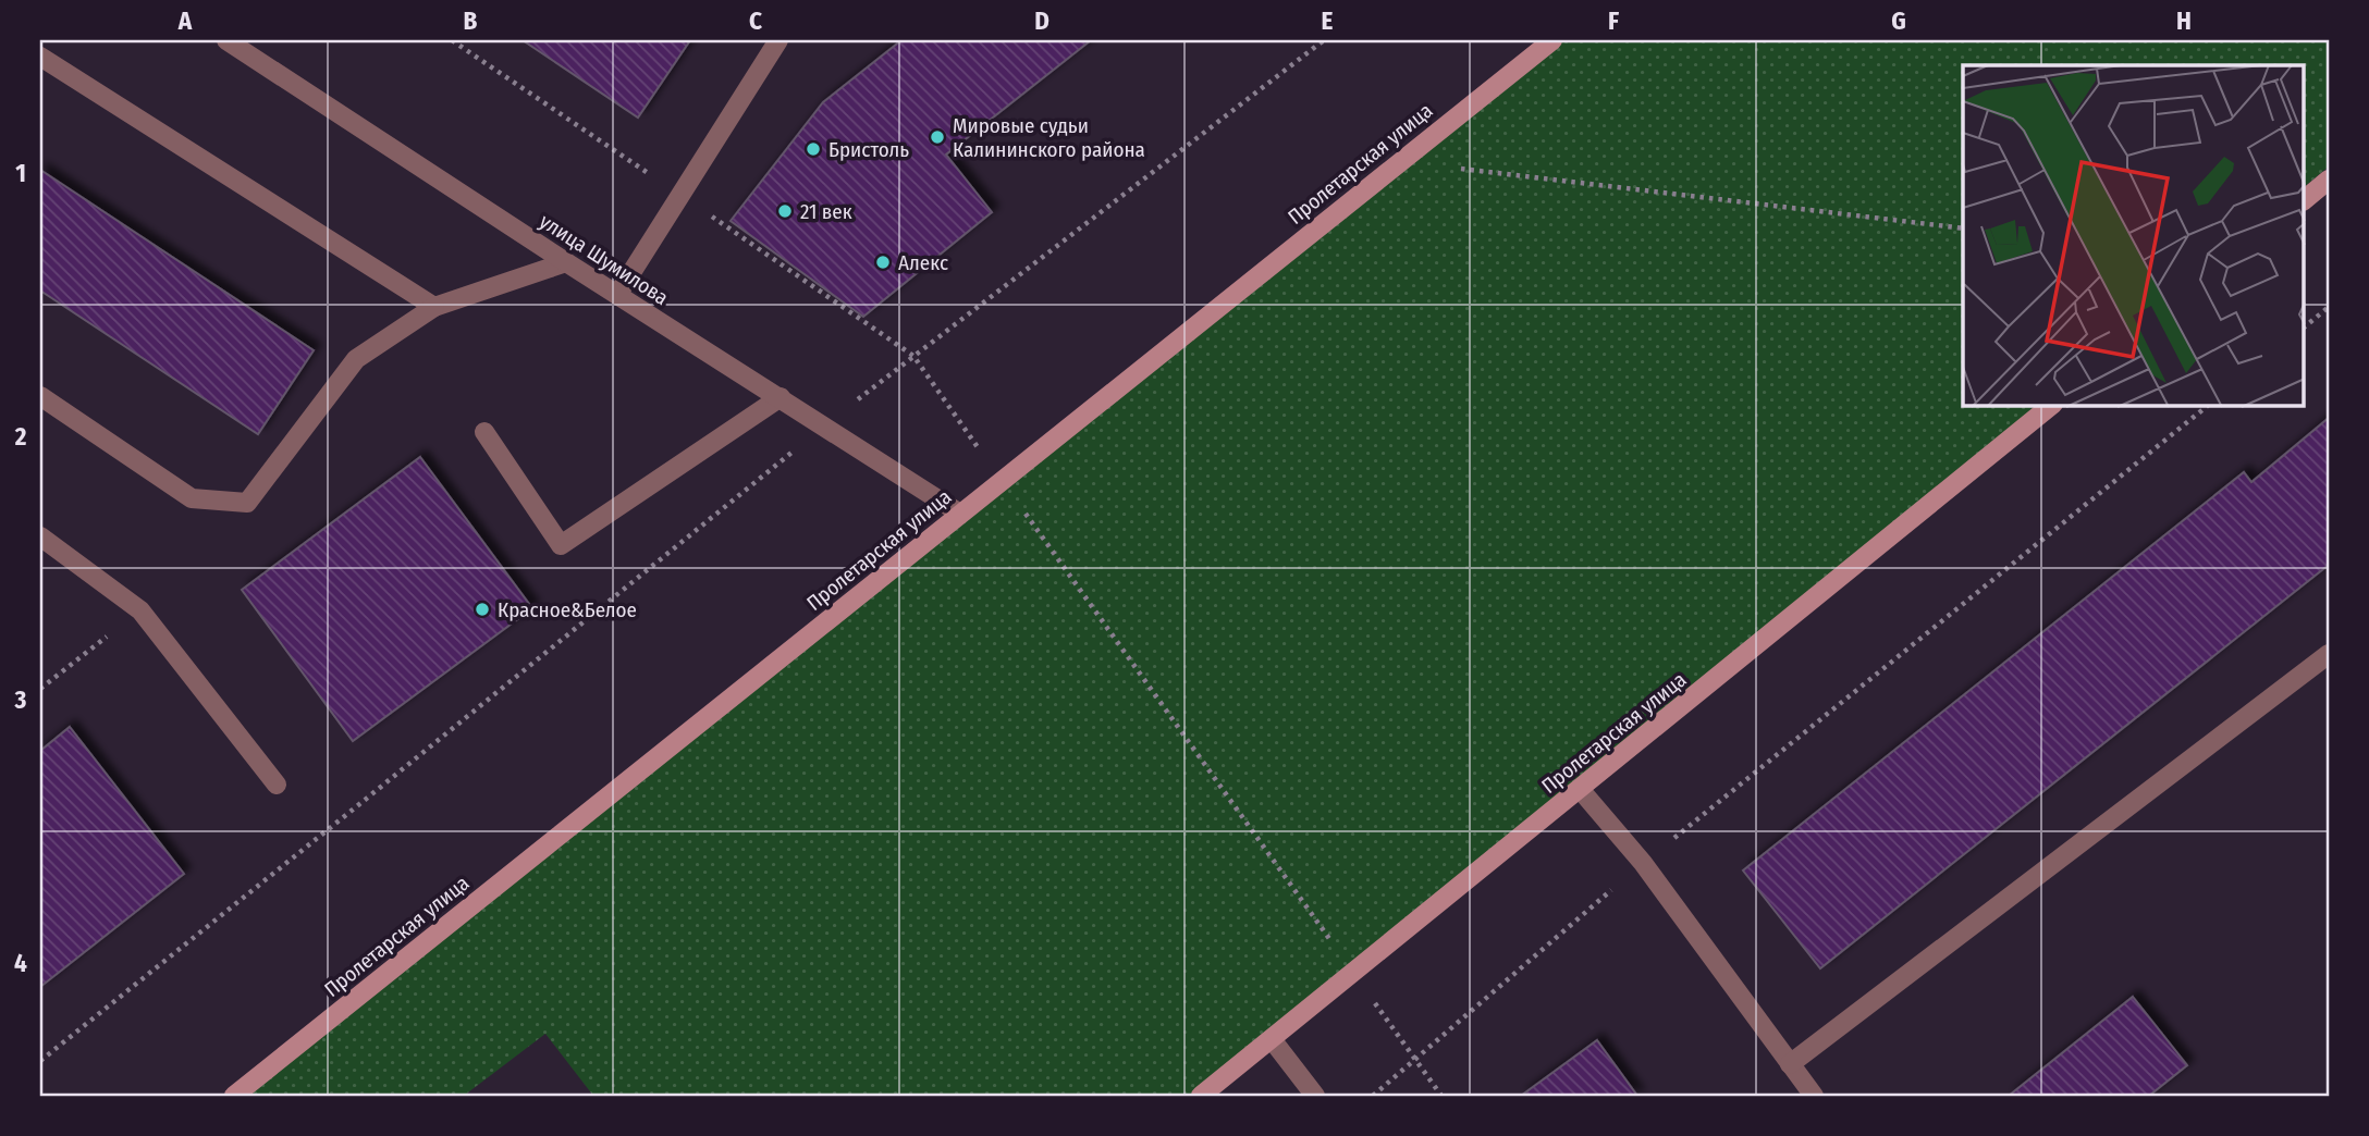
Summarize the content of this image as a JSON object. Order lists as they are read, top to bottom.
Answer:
{
  "streets": {
    "street": ["Пролетарская улица", "улица Шумилова"]
  },
  "crossings": [
    ["Пролетарская улица", "улица Шумилова"]
  ],
  "places": [
    "Мировые судьи Калининского района",
    "Бристоль",
    "21 век",
    "Алекс",
    "Красное&Белое"
  ],
  "grid": {
    "columns": [
      "A",
      "B",
      "C",
      "D",
      "E",
      "F",
      "G",
      "H"
    ],
    "rows": [
      "1",
      "2",
      "3",
      "4"
    ]
  }
}
